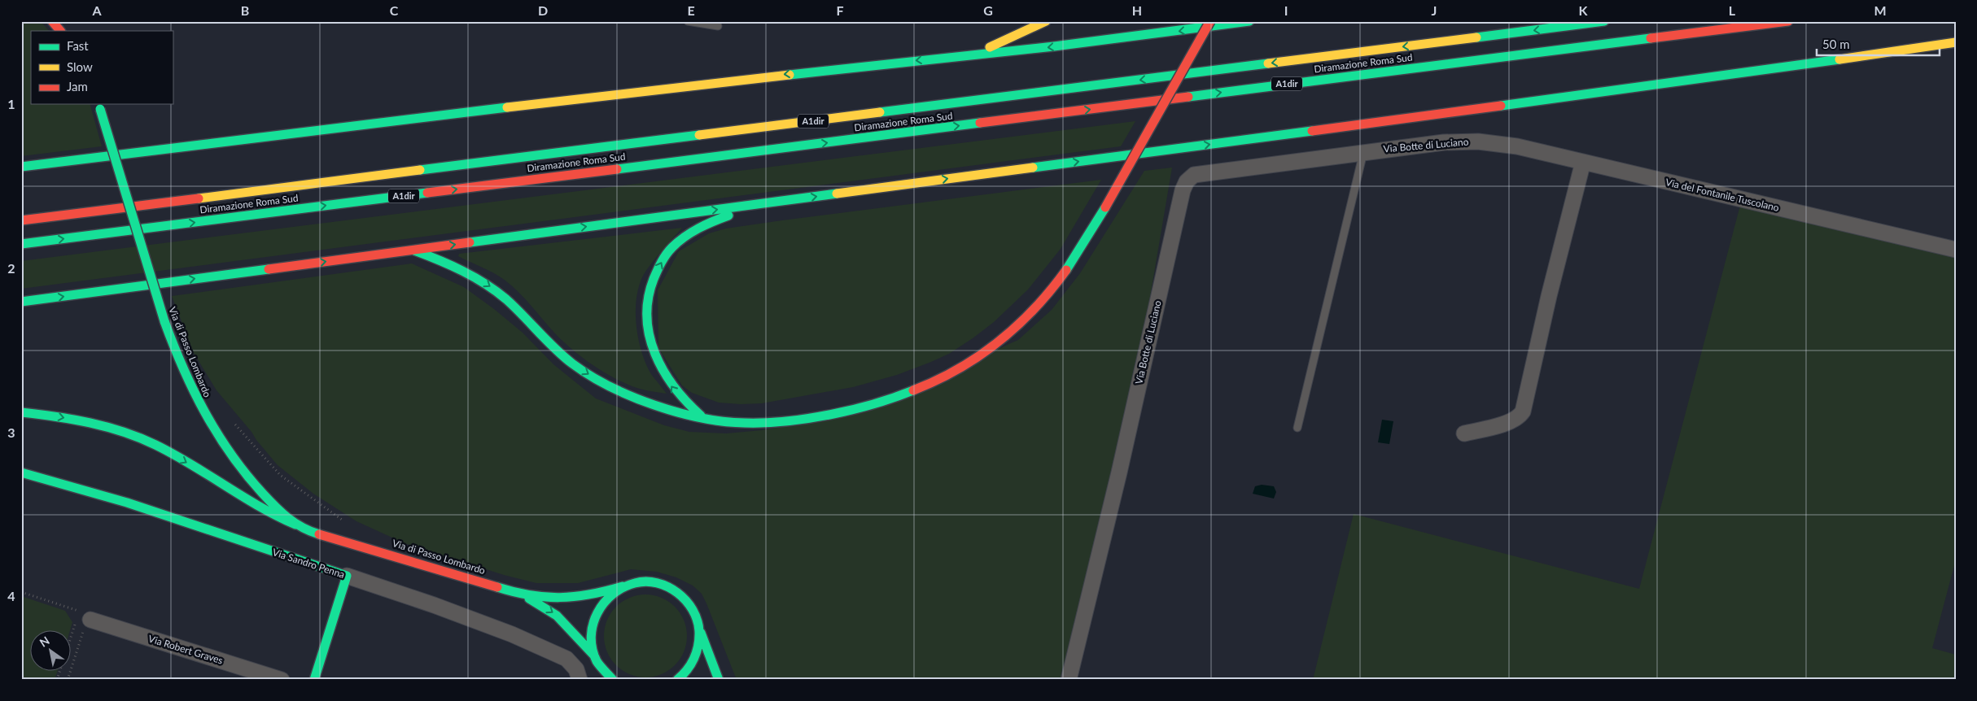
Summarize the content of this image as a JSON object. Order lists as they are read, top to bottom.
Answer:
{
  "streets": {
    "main road": [
      "Diramazione Roma Sud",
      "A1dir",
      "Via di Passo Lombardo",
      "Via Sandro Penna"
    ],
    "street": ["Via Botte di Luciano", "Via del Fontanile Tuscolano", "Via Robert Graves"]
  },
  "crossings": [
    ["Via Botte di Luciano", "Via del Fontanile Tuscolano"]
  ],
  "legend": ["Fast", "Slow", "Jam"],
  "scale_bar": "50 m",
  "north": "top left",
  "grid": {
    "columns": [
      "A",
      "B",
      "C",
      "D",
      "E",
      "F",
      "G",
      "H",
      "I",
      "J",
      "K",
      "L",
      "M"
    ],
    "rows": [
      "1",
      "2",
      "3",
      "4"
    ]
  }
}
